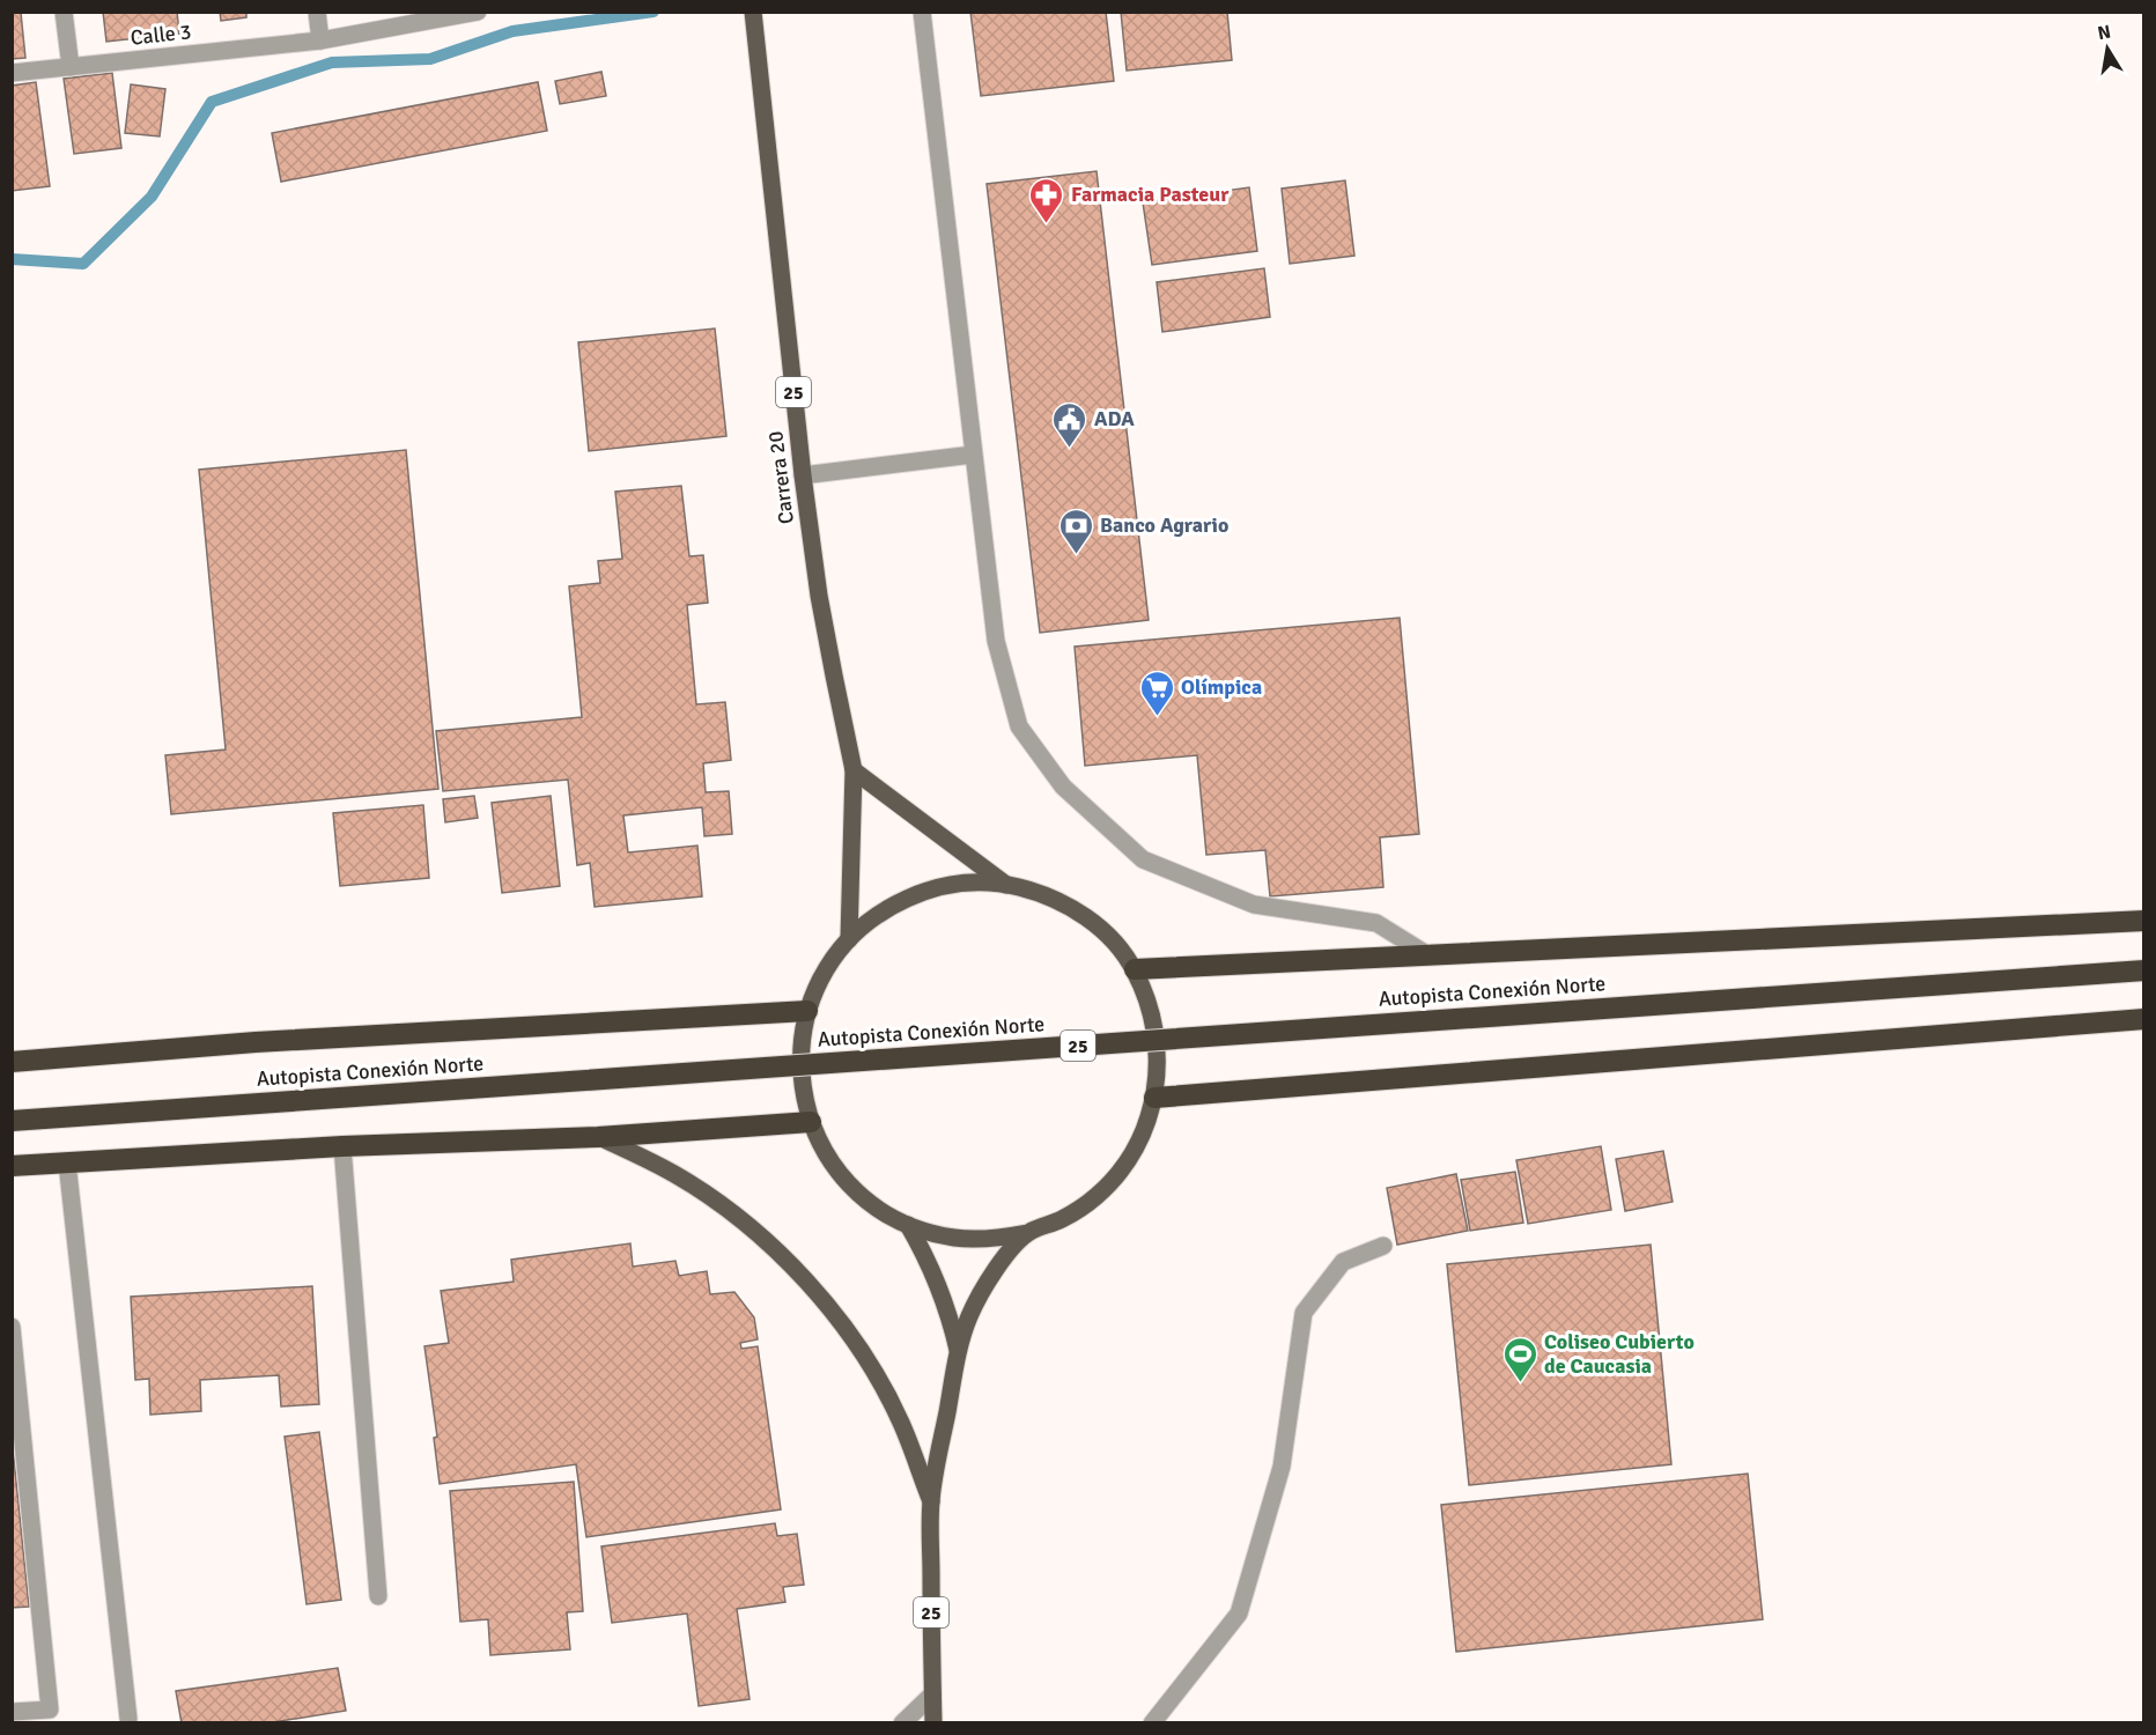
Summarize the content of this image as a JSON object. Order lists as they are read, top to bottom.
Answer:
{
  "streets": {
    "highway": ["25", "Autopista Conexión Norte"],
    "main road": ["Carrera 20"],
    "street": ["Calle 3"]
  },
  "crossings": [
    ["25", "Carrera 20"]
  ],
  "places": {
    "pharmacy": ["Farmacia Pasteur"],
    "public building": ["ADA"],
    "bank": ["Banco Agrario"],
    "supermarket": ["Olímpica"],
    "sports": ["Coliseo Cubierto de Caucasia"]
  },
  "north": "top"
}
